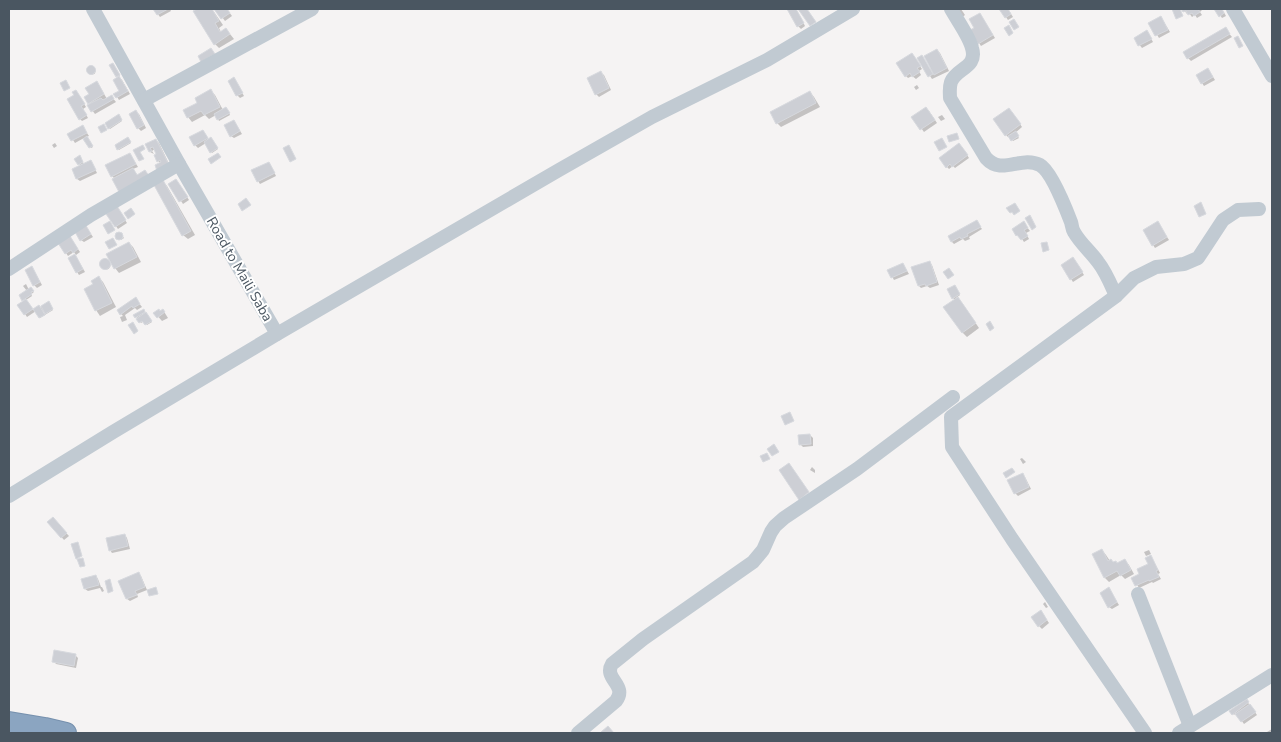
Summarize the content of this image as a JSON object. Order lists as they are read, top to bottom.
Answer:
{
  "streets": {
    "street": ["Road to Maili Saba"]
  }
}
